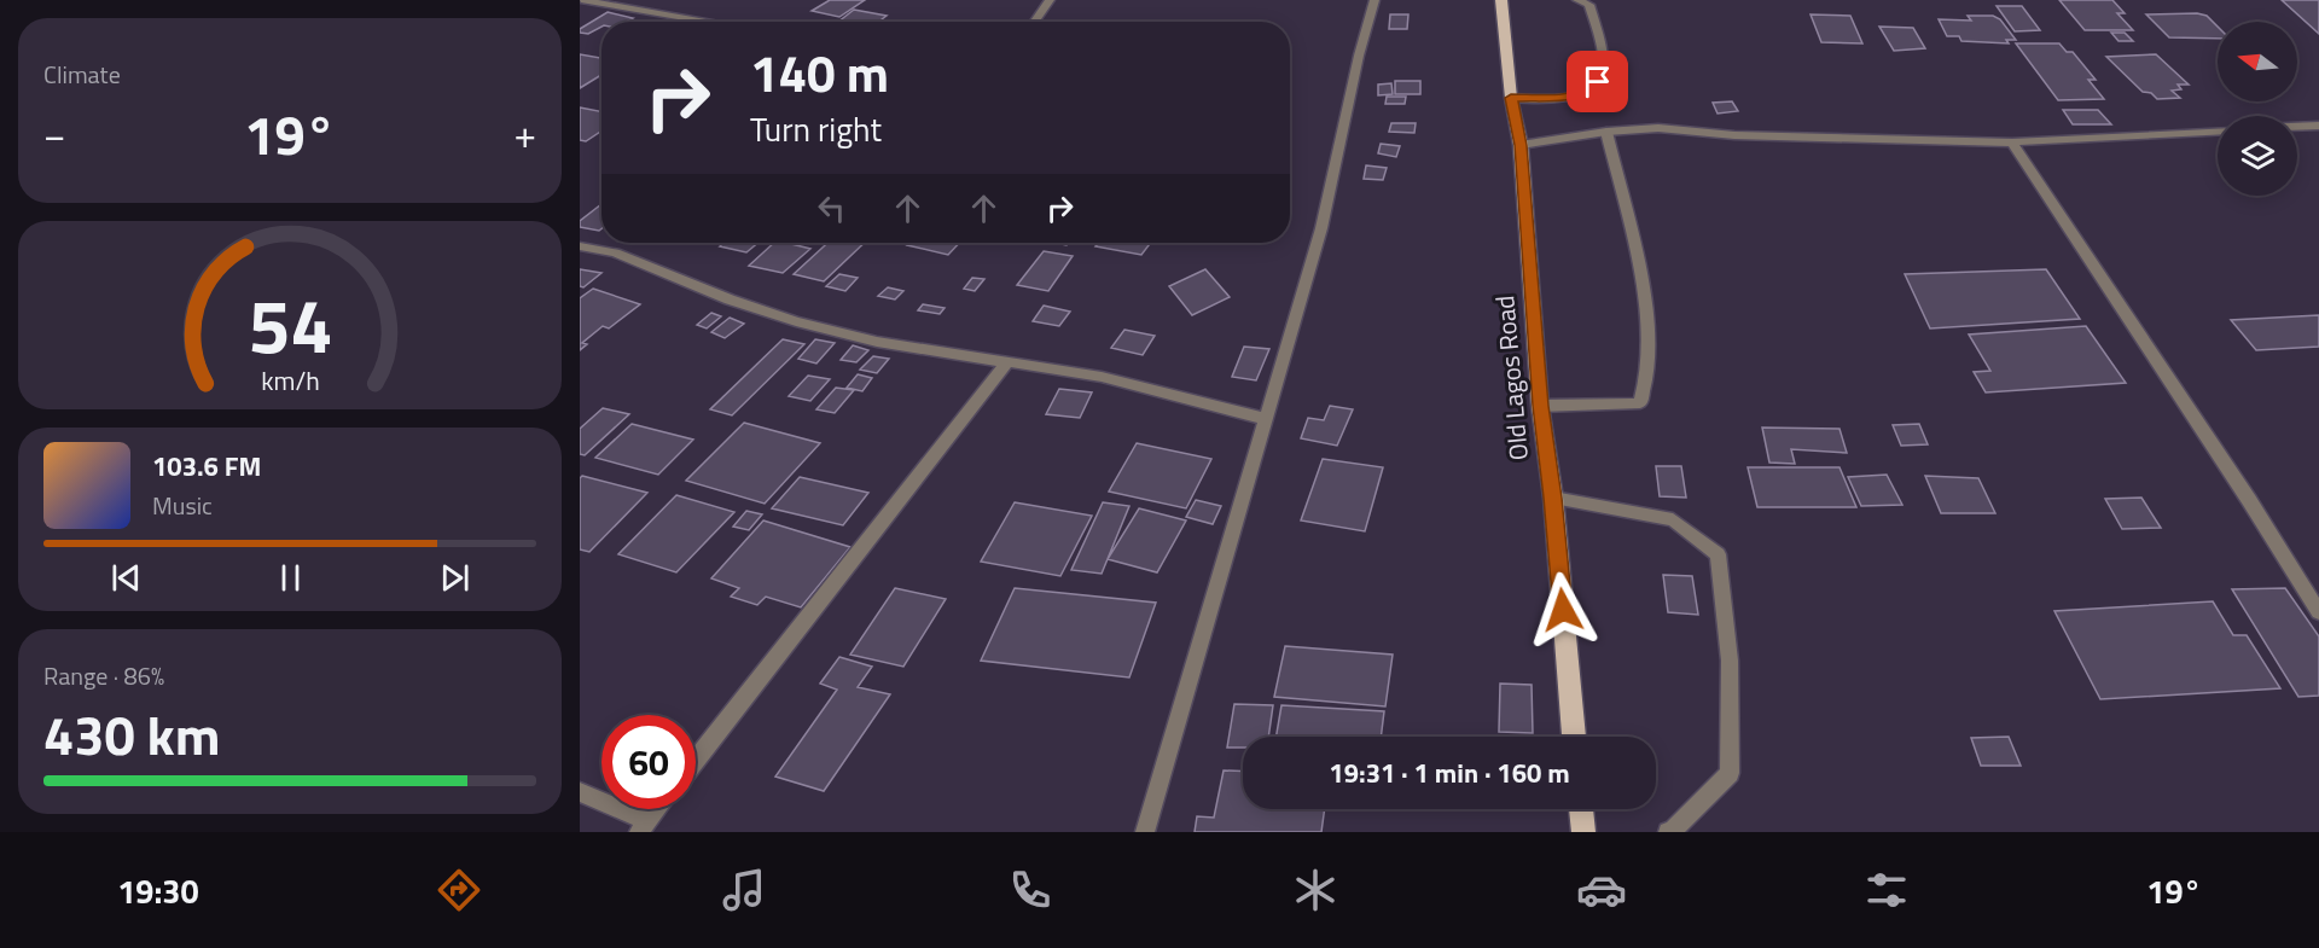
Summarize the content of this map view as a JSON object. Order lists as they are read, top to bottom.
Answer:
{
  "streets": {
    "main road": ["Old Lagos Road"]
  },
  "north": "left",
  "page": {
    "tile": [
      "Climate",
      ["Range · 86%", "430 km"]
    ],
    "turn": ["140 m", "Turn right"],
    "heat": ["−", "19°", "+"],
    "song": ["103.6 FM", "Music"],
    "limit": "60",
    "trip": "19:31 · 1 min · 160 m",
    "tabs": ["19:30", "19°"],
    "gauge": ["54", "km/h"]
  }
}
